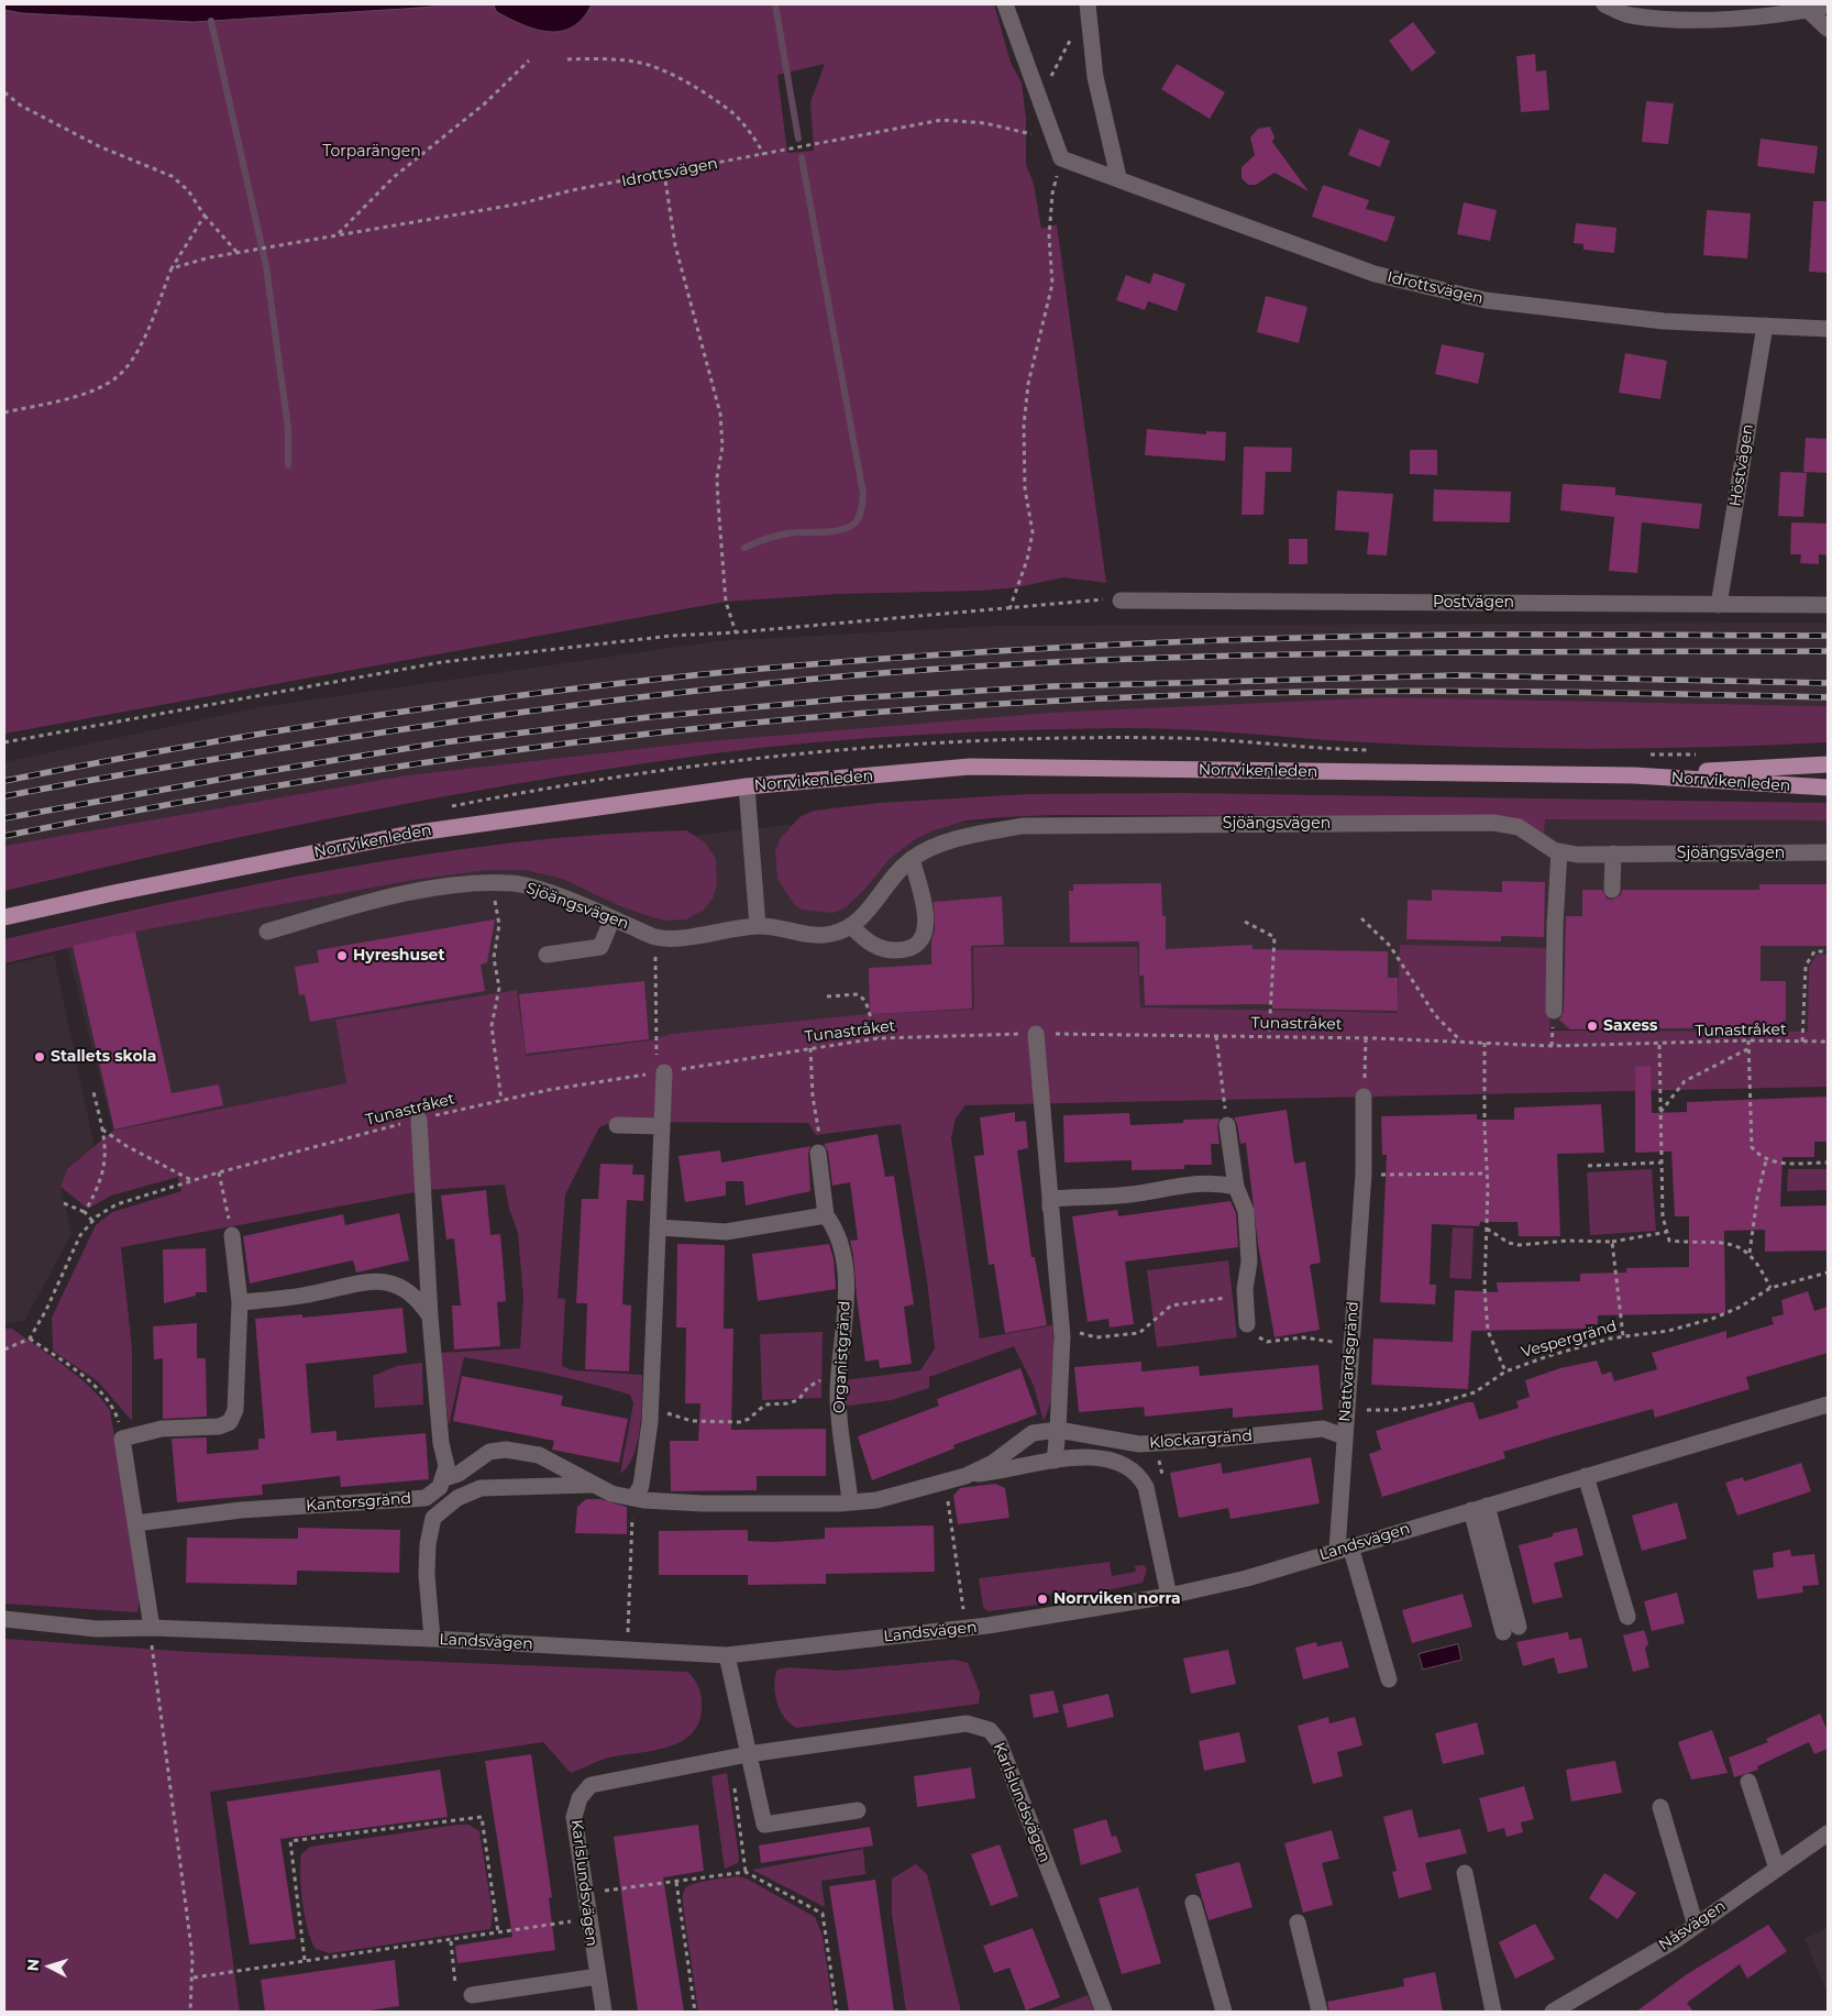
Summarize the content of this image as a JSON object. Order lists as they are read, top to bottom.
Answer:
{
  "streets": {
    "main road": ["Norrvikenleden"],
    "street": [
      "Idrottsvägen",
      "Höstvägen",
      "Postvägen",
      "Sjöängsvägen",
      "Organistgränd",
      "Nattvardsgränd",
      "Klockargränd",
      "Kantorsgränd",
      "Landsvägen",
      "Karlslundsvägen",
      "Nåsvägen"
    ],
    "path": ["Tunastråket", "Vespergränd"]
  },
  "crossings": [
    ["Idrottsvägen", "Höstvägen"],
    ["Höstvägen", "Postvägen"],
    ["Vespergränd", "Nattvardsgränd"],
    ["Nattvardsgränd", "Klockargränd"],
    ["Nattvardsgränd", "Landsvägen"]
  ],
  "parks": ["Torparängen"],
  "places": [
    "Hyreshuset",
    "Saxess",
    "Stallets skola",
    "Norrviken norra"
  ],
  "north": "left"
}
